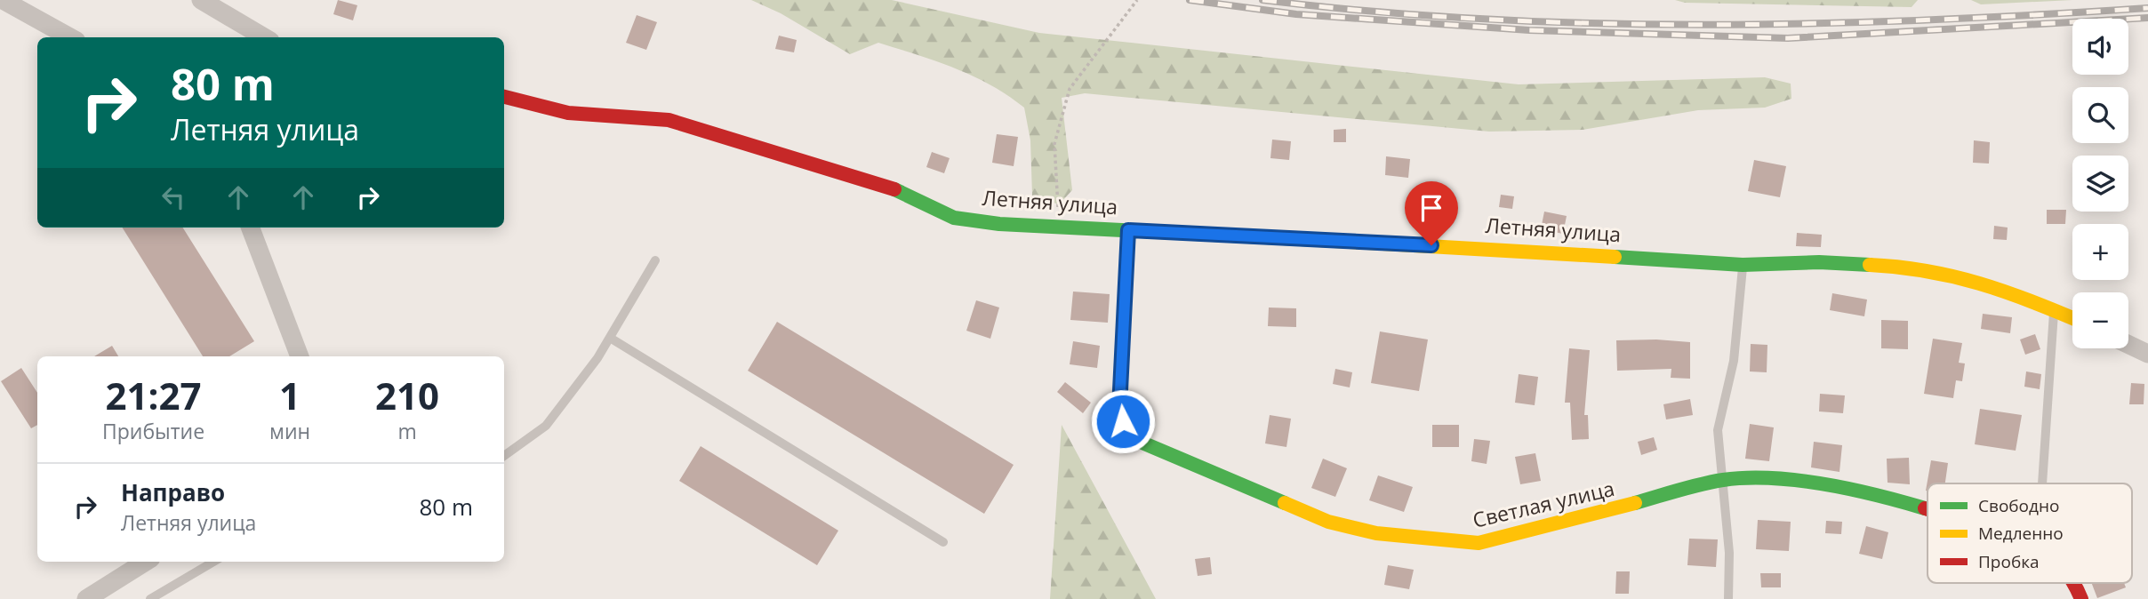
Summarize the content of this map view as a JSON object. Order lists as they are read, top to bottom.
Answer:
{
  "streets": {
    "street": ["Летняя улица", "Светлая улица"]
  },
  "crossings": [
    ["Летняя улица", "Светлая улица"]
  ],
  "legend": ["Свободно", "Медленно", "Пробка"],
  "page": {
    "map_buttons": ["+", "−"],
    "turn": ["80 m", "Летняя улица"],
    "eta": [
      "21:27",
      "Прибытие",
      "1",
      "мин",
      "210",
      "m"
    ],
    "list": [
      {
        "name": "Направо",
        "note": "Летняя улица",
        "value": "80 m"
      }
    ]
  }
}
